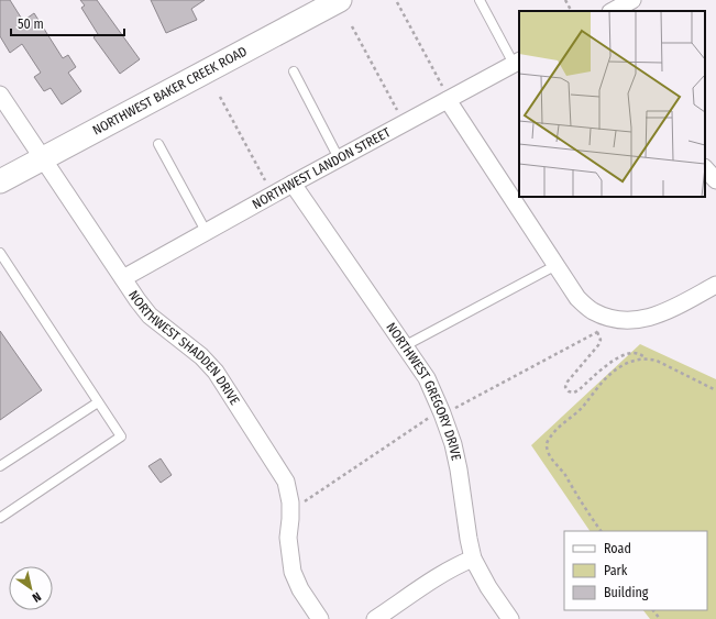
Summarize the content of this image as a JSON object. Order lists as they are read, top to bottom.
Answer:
{
  "streets": {
    "main road": ["NORTHWEST BAKER CREEK ROAD"],
    "street": ["NORTHWEST LANDON STREET", "NORTHWEST SHADDEN DRIVE", "NORTHWEST GREGORY DRIVE"]
  },
  "crossings": [
    ["NORTHWEST BAKER CREEK ROAD", "NORTHWEST SHADDEN DRIVE"],
    ["NORTHWEST LANDON STREET", "NORTHWEST SHADDEN DRIVE"],
    ["NORTHWEST LANDON STREET", "NORTHWEST GREGORY DRIVE"]
  ],
  "legend": ["Road", "Park", "Building"],
  "scale_bar": "50 m",
  "north": "bottom right"
}
